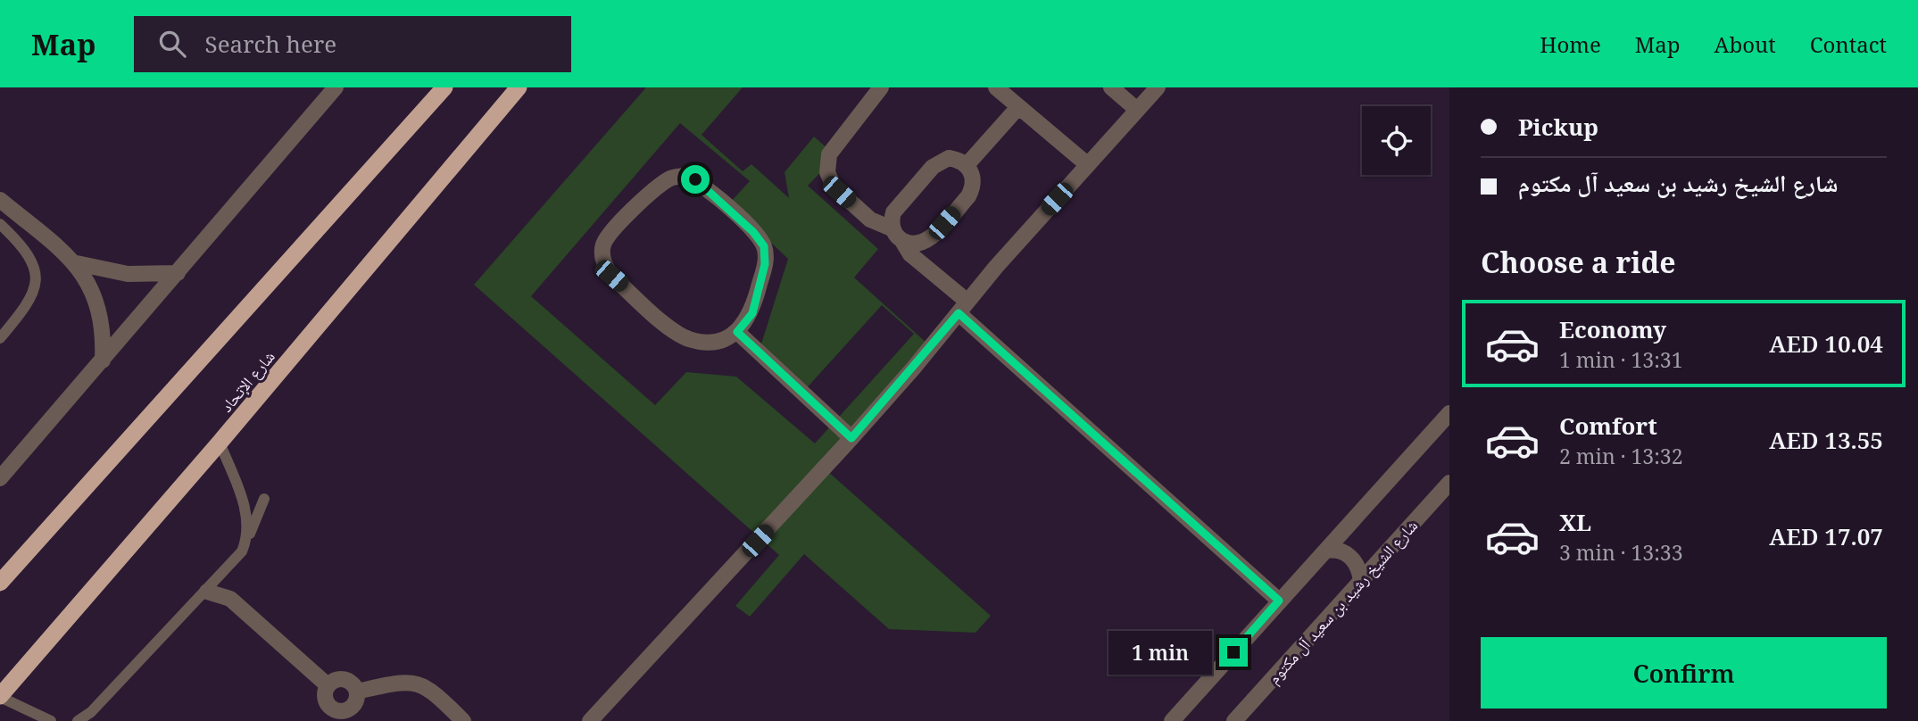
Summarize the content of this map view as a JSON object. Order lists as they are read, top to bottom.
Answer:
{
  "streets": {
    "highway": ["شارع الإتحاد"],
    "street": ["شارع الشيخ رشيد بن سعيد آل مكتوم"]
  },
  "page": {
    "header": "Map",
    "search": "Search here",
    "nav": [
      "Home",
      "Map",
      "About",
      "Contact"
    ],
    "banner": ["Pickup", "شارع الشيخ رشيد بن سعيد آل مكتوم"],
    "heading": "Choose a ride",
    "list": [
      {
        "name": "Economy",
        "note": "1 min · 13:31",
        "value": "AED 10.04"
      },
      {
        "name": "Comfort",
        "note": "2 min · 13:32",
        "value": "AED 13.55"
      },
      {
        "name": "XL",
        "note": "3 min · 13:33",
        "value": "AED 17.07"
      }
    ],
    "buttons": "Confirm",
    "bubble": "1 min"
  }
}
